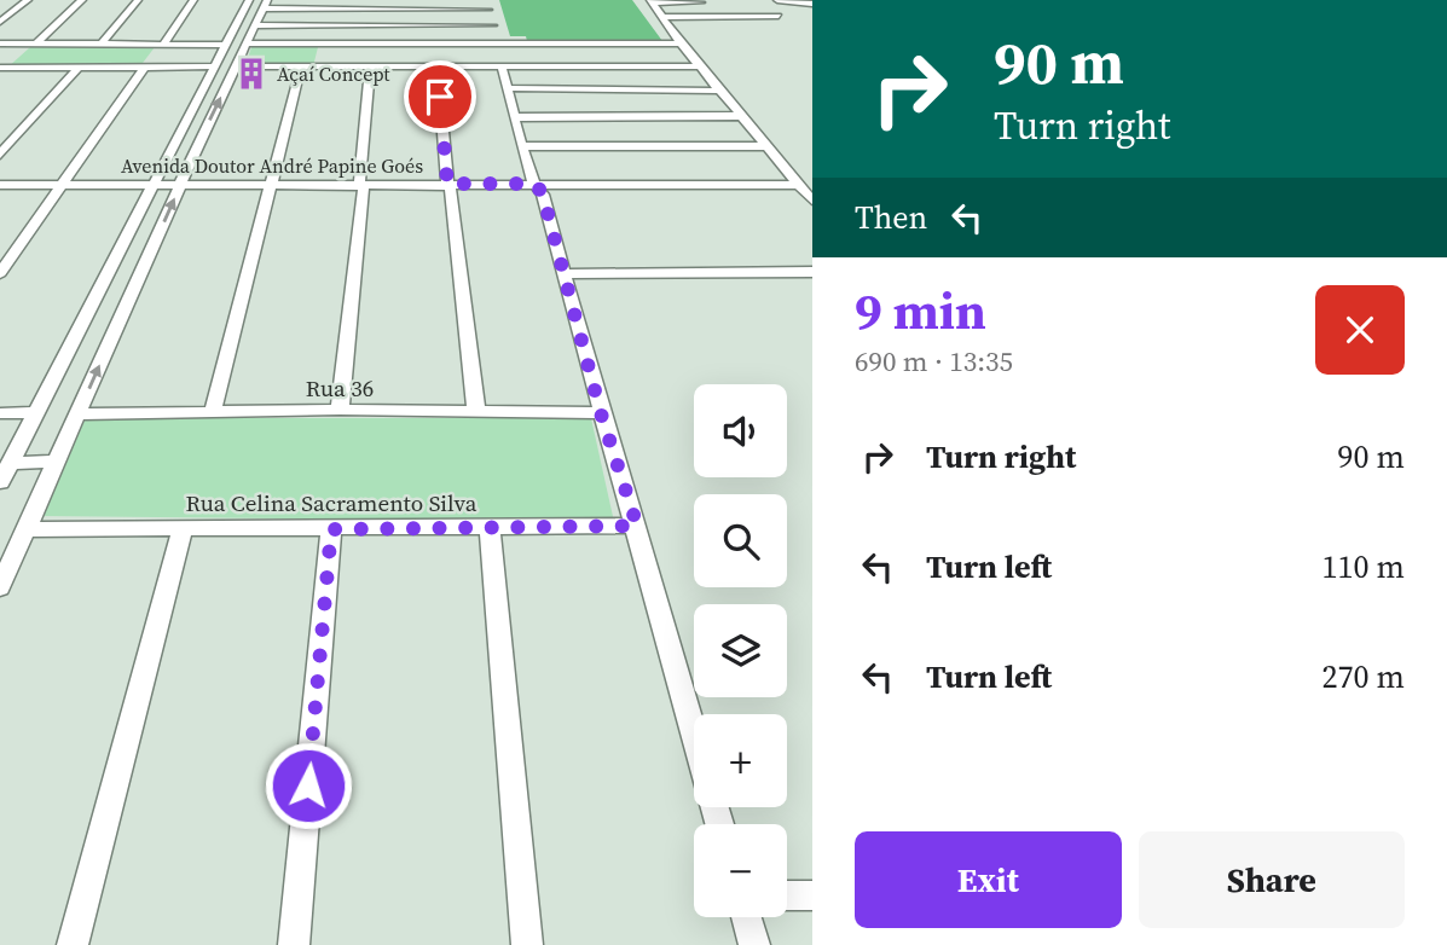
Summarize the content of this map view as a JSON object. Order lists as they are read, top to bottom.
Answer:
{
  "streets": {
    "street": ["Avenida Doutor André Papine Goés", "Rua 36", "Rua Celina Sacramento Silva"]
  },
  "places": {
    "building": ["Açaí Concept"]
  },
  "page": {
    "turn": ["90 m", "Turn right"],
    "then": "Then",
    "heading": ["9 min", "690 m · 13:35"],
    "map_buttons": ["+", "−"],
    "list": [
      {
        "name": "Turn right",
        "value": "90 m"
      },
      {
        "name": "Turn left",
        "value": "110 m"
      },
      {
        "name": "Turn left",
        "value": "270 m"
      }
    ],
    "buttons": ["Exit", "Share"]
  }
}
